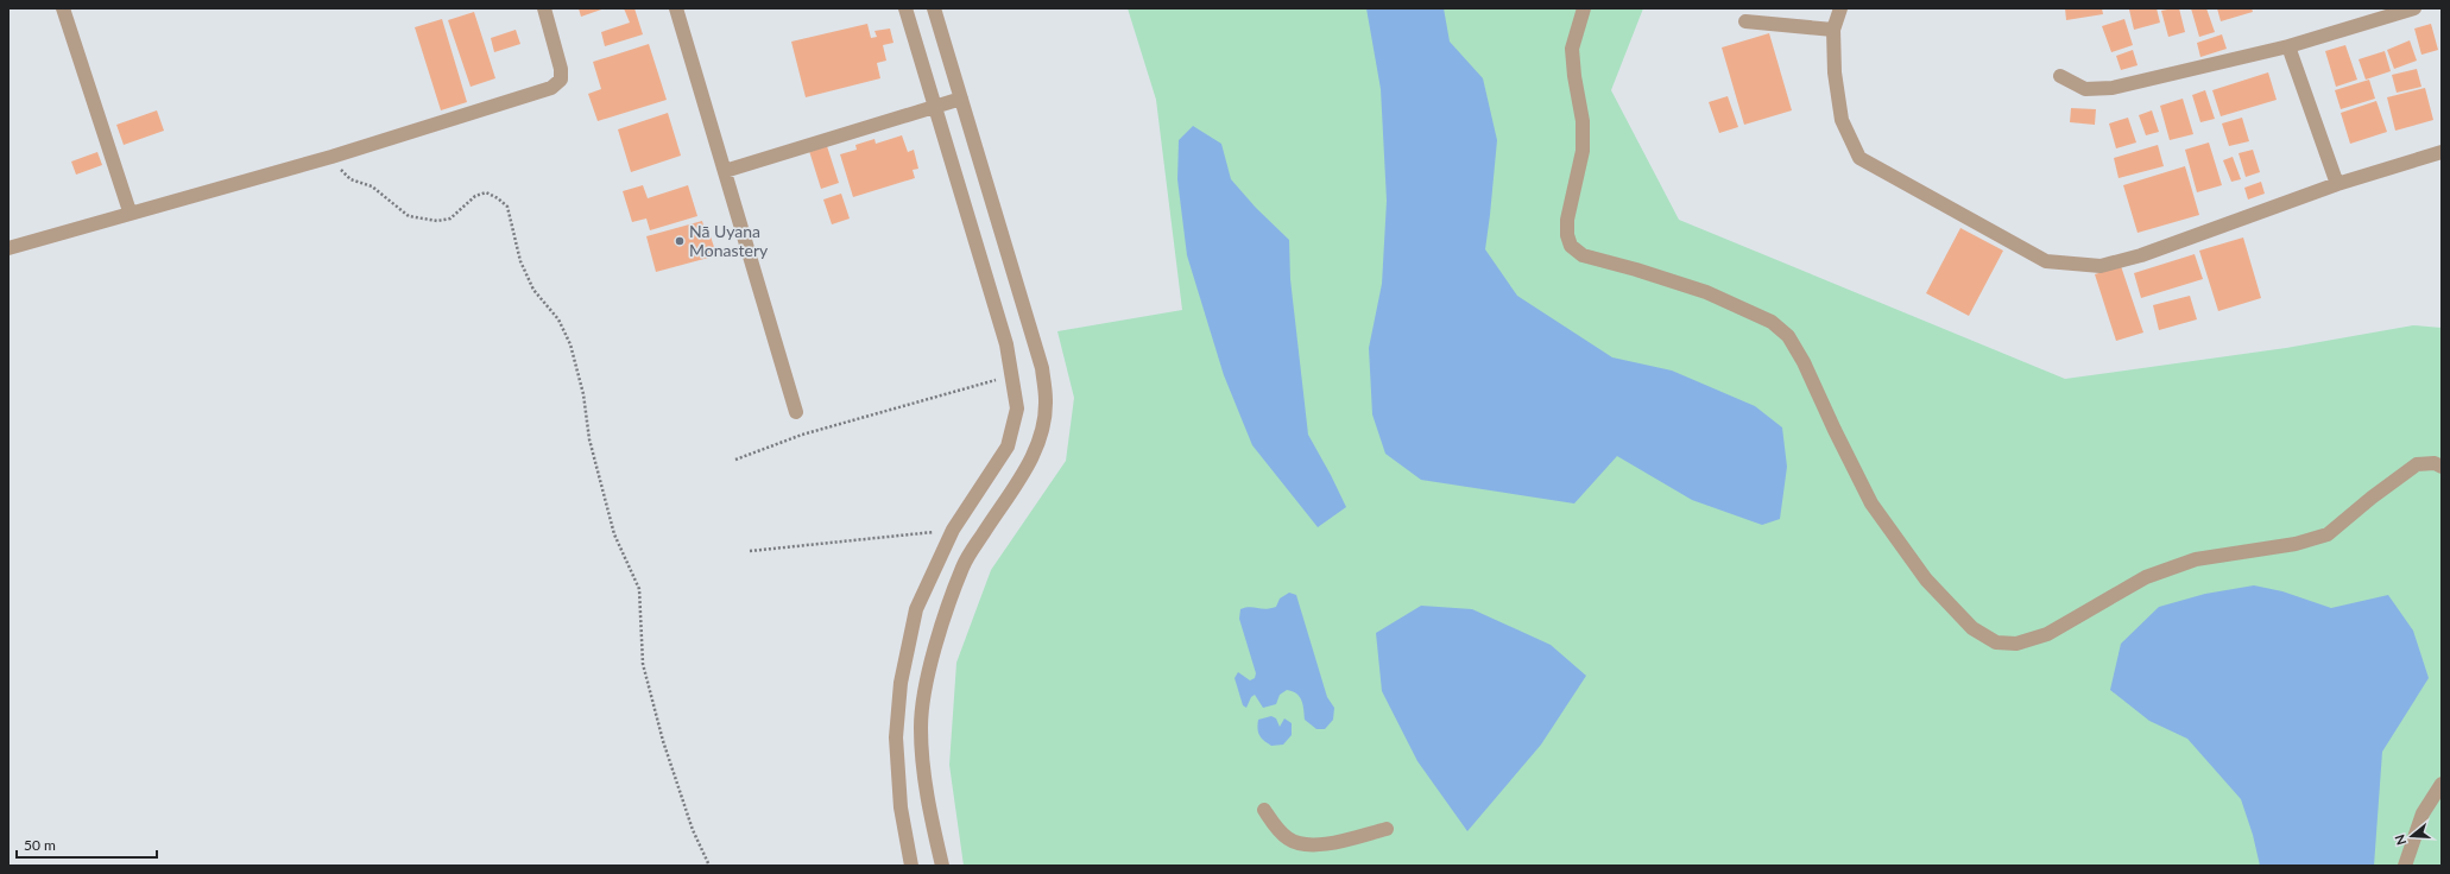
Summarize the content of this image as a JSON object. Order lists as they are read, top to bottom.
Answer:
{
  "places": ["Nā Uyana Monastery"],
  "scale_bar": "50 m",
  "north": "left"
}
